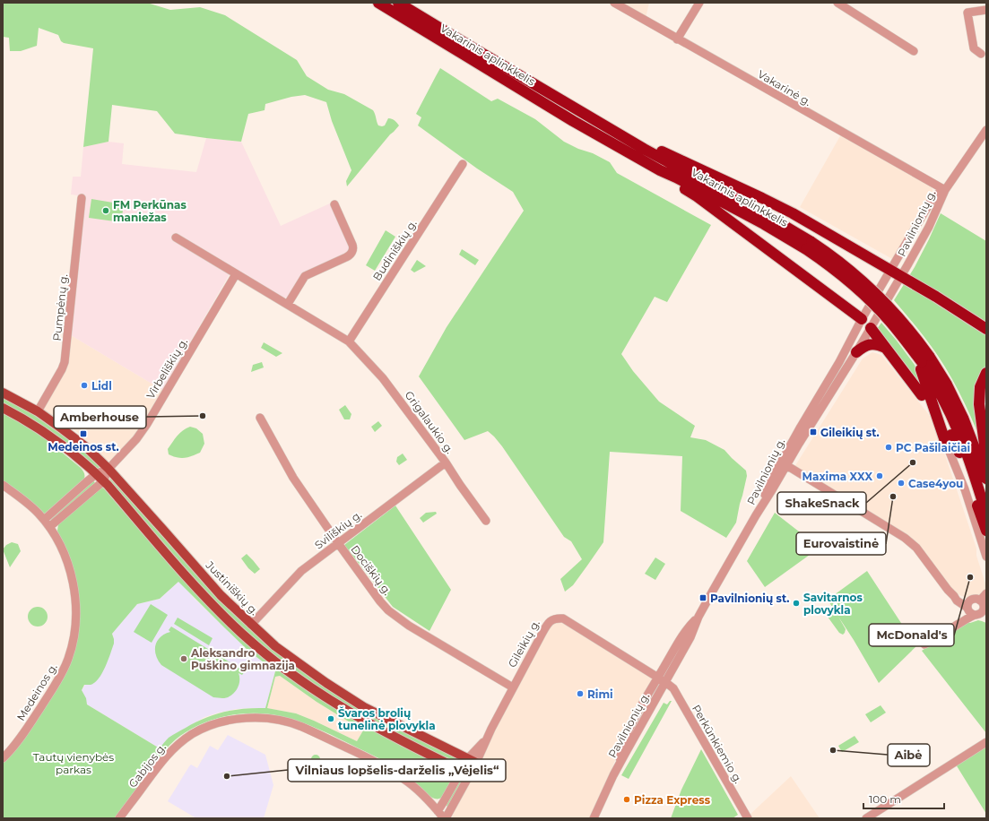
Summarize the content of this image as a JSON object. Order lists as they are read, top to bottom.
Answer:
{
  "streets": {
    "highway": ["Vakarinis aplinkkelis"],
    "main road": ["Justiniškių g.", "Gileikių g."],
    "street": [
      "Vakarinė g.",
      "Pavilnionių g.",
      "Budiniškių g.",
      "Pumpėnų g.",
      "Virbeliškių g.",
      "Grigalaukio g.",
      "Sviliškių g.",
      "Dociškių g.",
      "Medeinos g.",
      "Perkūnkiemio g.",
      "Gabijos g."
    ]
  },
  "crossings": [
    ["Vakarinė g.", "Pavilnionių g."],
    ["Pavilnionių g.", "Gileikių g."],
    ["Pavilnionių g.", "Perkūnkiemio g."],
    ["Budiniškių g.", "Grigalaukio g."],
    ["Pumpėnų g.", "Justiniškių g."],
    ["Virbeliškių g.", "Grigalaukio g."],
    ["Virbeliškių g.", "Justiniškių g."],
    ["Grigalaukio g.", "Sviliškių g."],
    ["Sviliškių g.", "Dociškių g."],
    ["Sviliškių g.", "Justiniškių g."],
    ["Dociškių g.", "Gileikių g."],
    ["Justiniškių g.", "Gileikių g."],
    ["Gileikių g.", "Perkūnkiemio g."],
    ["Gileikių g.", "Gabijos g."]
  ],
  "parks": ["Tautų vienybės parkas"],
  "places": {
    "other": [
      "FM Perkūnas maniežas",
      "Lidl",
      "Amberhouse",
      "PC Pašilaičiai",
      "ShakeSnack",
      "Maxima XXX",
      "Case4you",
      "Eurovaistinė",
      "McDonald's",
      "Savitarnos plovykla",
      "Aleksandro Puškino gimnazija",
      "Rimi",
      "Švaros brolių tunelinė plovykla",
      "Aibė",
      "Vilniaus lopšelis-darželis „Vėjelis“",
      "Pizza Express"
    ],
    "transit": ["Gileikių st.", "Medeinos st.", "Pavilnionių st."]
  },
  "scale_bar": "100 m"
}
